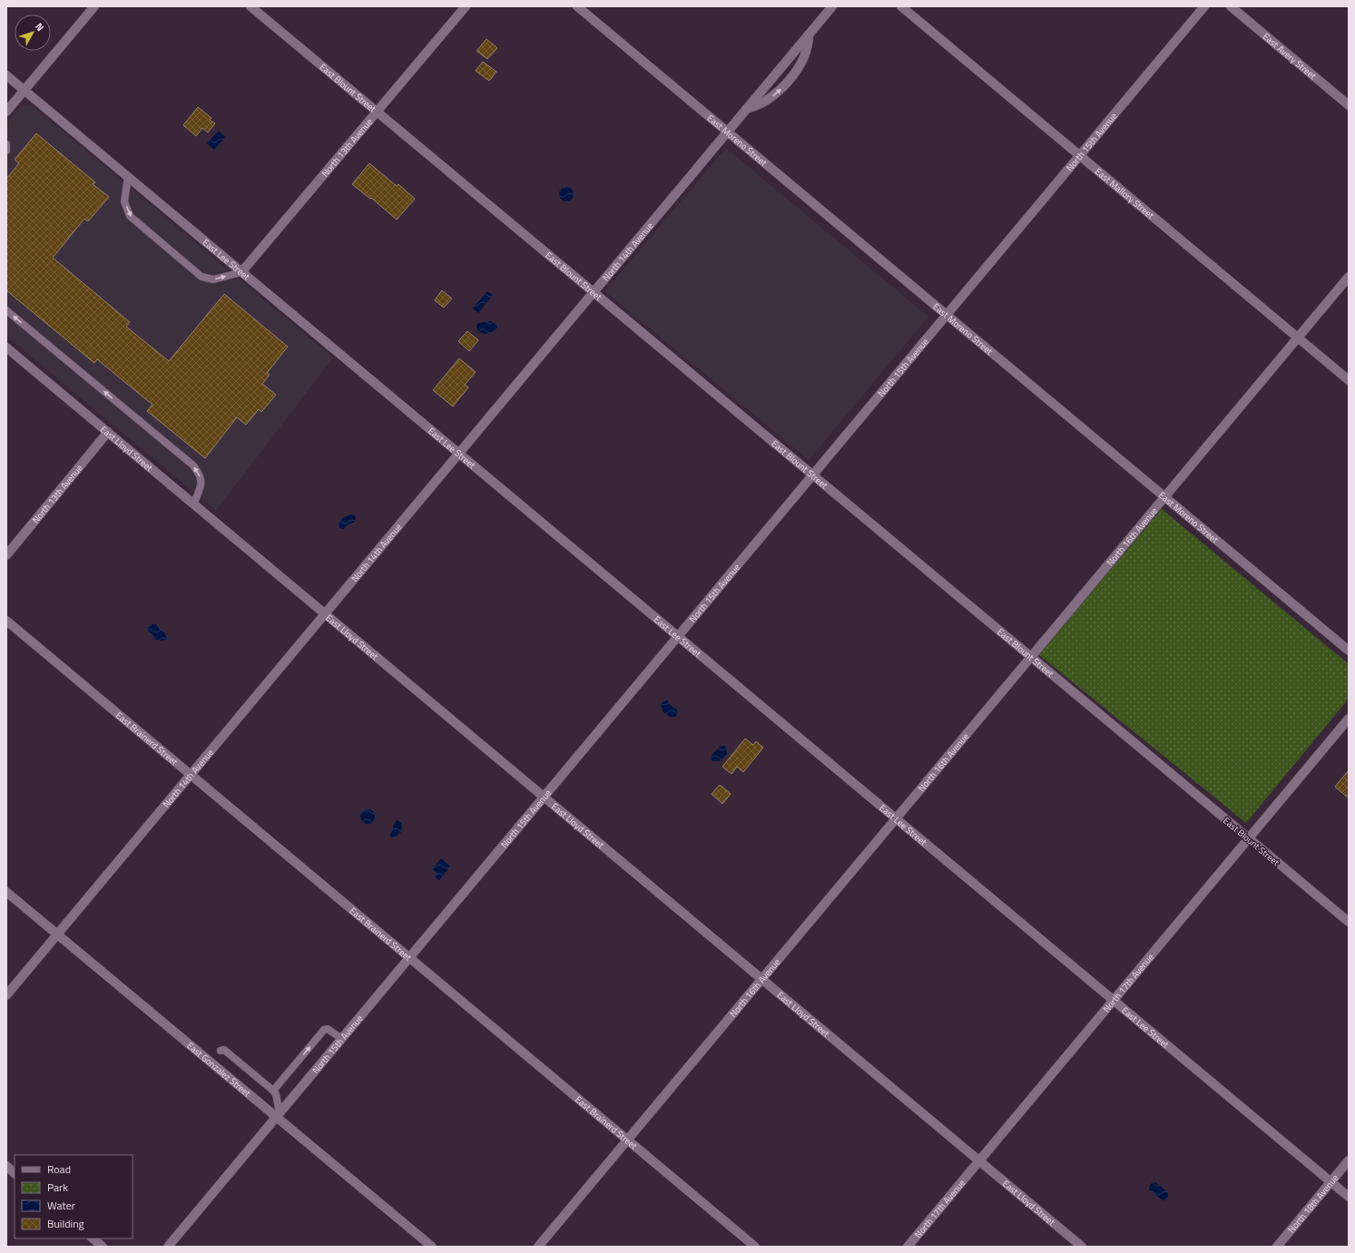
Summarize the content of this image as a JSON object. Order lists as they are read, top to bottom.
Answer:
{
  "streets": {
    "street": [
      "East Avery Street",
      "East Blount Street",
      "East Moreno Street",
      "North 15th Avenue",
      "North 13th Avenue",
      "East Mallory Street",
      "North 14th Avenue",
      "East Lee Street",
      "East Lloyd Street",
      "North 16th Avenue",
      "East Brainerd Street",
      "North 17th Avenue",
      "East Gonzalez Street",
      "North 18th Avenue"
    ]
  },
  "crossings": [
    ["East Blount Street", "North 15th Avenue"],
    ["East Blount Street", "North 13th Avenue"],
    ["East Blount Street", "North 14th Avenue"],
    ["East Blount Street", "North 16th Avenue"],
    ["East Blount Street", "North 17th Avenue"],
    ["East Moreno Street", "North 15th Avenue"],
    ["East Moreno Street", "North 14th Avenue"],
    ["East Moreno Street", "North 16th Avenue"],
    ["North 15th Avenue", "East Mallory Street"],
    ["North 15th Avenue", "East Lee Street"],
    ["North 15th Avenue", "East Lloyd Street"],
    ["North 15th Avenue", "East Brainerd Street"],
    ["North 15th Avenue", "East Gonzalez Street"],
    ["North 13th Avenue", "East Lee Street"],
    ["North 13th Avenue", "East Lloyd Street"],
    ["East Mallory Street", "North 16th Avenue"],
    ["North 14th Avenue", "East Lee Street"],
    ["North 14th Avenue", "East Lloyd Street"],
    ["North 14th Avenue", "East Brainerd Street"],
    ["North 14th Avenue", "East Gonzalez Street"],
    ["East Lee Street", "North 16th Avenue"],
    ["East Lee Street", "North 17th Avenue"],
    ["East Lee Street", "North 18th Avenue"],
    ["East Lloyd Street", "North 16th Avenue"],
    ["East Lloyd Street", "North 17th Avenue"],
    ["North 16th Avenue", "East Brainerd Street"]
  ],
  "legend": [
    "Road",
    "Park",
    "Water",
    "Building"
  ],
  "north": "top right"
}
